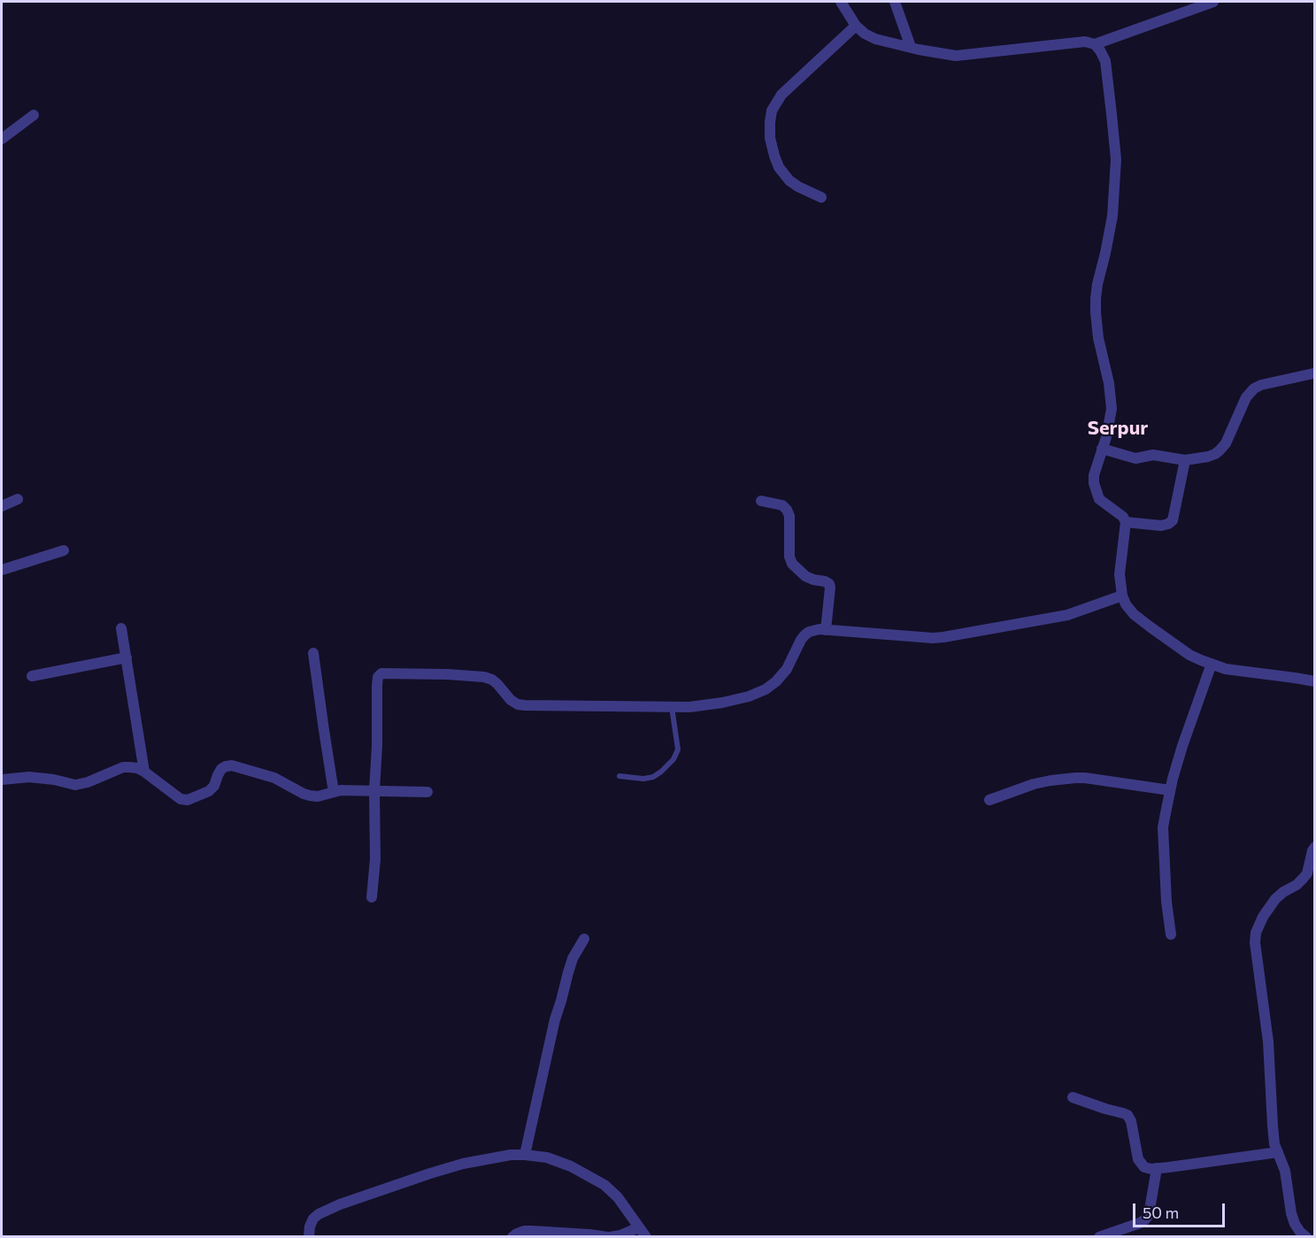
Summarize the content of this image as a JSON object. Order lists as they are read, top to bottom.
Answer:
{
  "districts": ["Serpur"],
  "scale_bar": "50 m"
}
